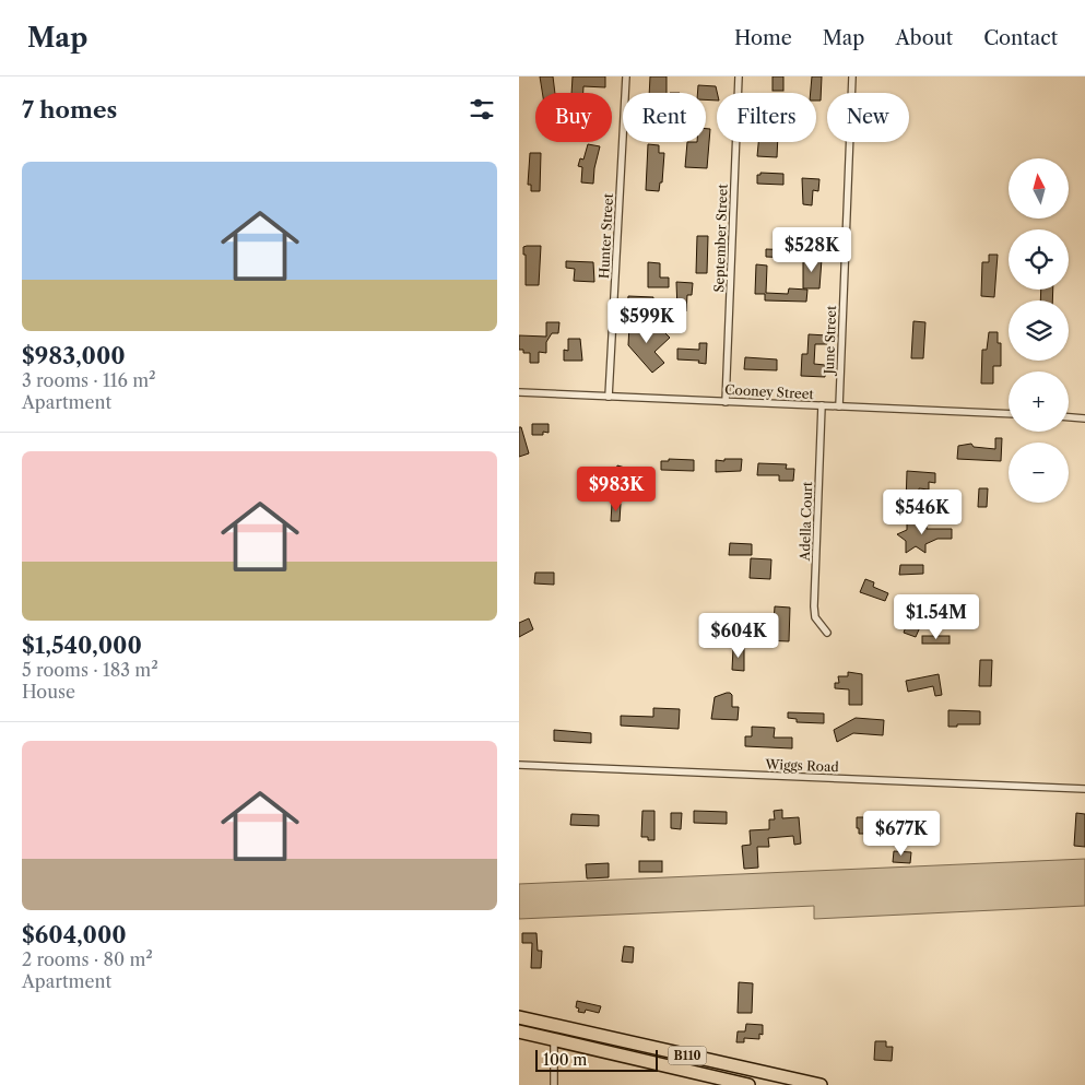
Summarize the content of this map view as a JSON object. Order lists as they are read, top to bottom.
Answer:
{
  "streets": {
    "highway": ["B110"],
    "street": [
      "Hunter Street",
      "September Street",
      "June Street",
      "Cooney Street",
      "Adella Court",
      "Wiggs Road"
    ]
  },
  "crossings": [
    ["Hunter Street", "Cooney Street"],
    ["September Street", "Cooney Street"],
    ["June Street", "Cooney Street"],
    ["Cooney Street", "Adella Court"]
  ],
  "scale_bar": "100 m",
  "north": "top",
  "page": {
    "header": "Map",
    "nav": [
      "Home",
      "Map",
      "About",
      "Contact"
    ],
    "heading": "7 homes",
    "chip": [
      "Buy",
      "Rent",
      "Filters",
      "New"
    ],
    "list": [
      {
        "name": "$983,000",
        "note": "3 rooms · 116 m² · Apartment"
      },
      {
        "name": "$1,540,000",
        "note": "5 rooms · 183 m² · House"
      },
      {
        "name": "$604,000",
        "note": "2 rooms · 80 m² · Apartment"
      }
    ],
    "map_buttons": ["+", "−"],
    "price": [
      "$528K",
      "$599K",
      "$983K",
      "$546K",
      "$1.54M",
      "$604K",
      "$677K"
    ],
    "scale": "100 m"
  }
}
